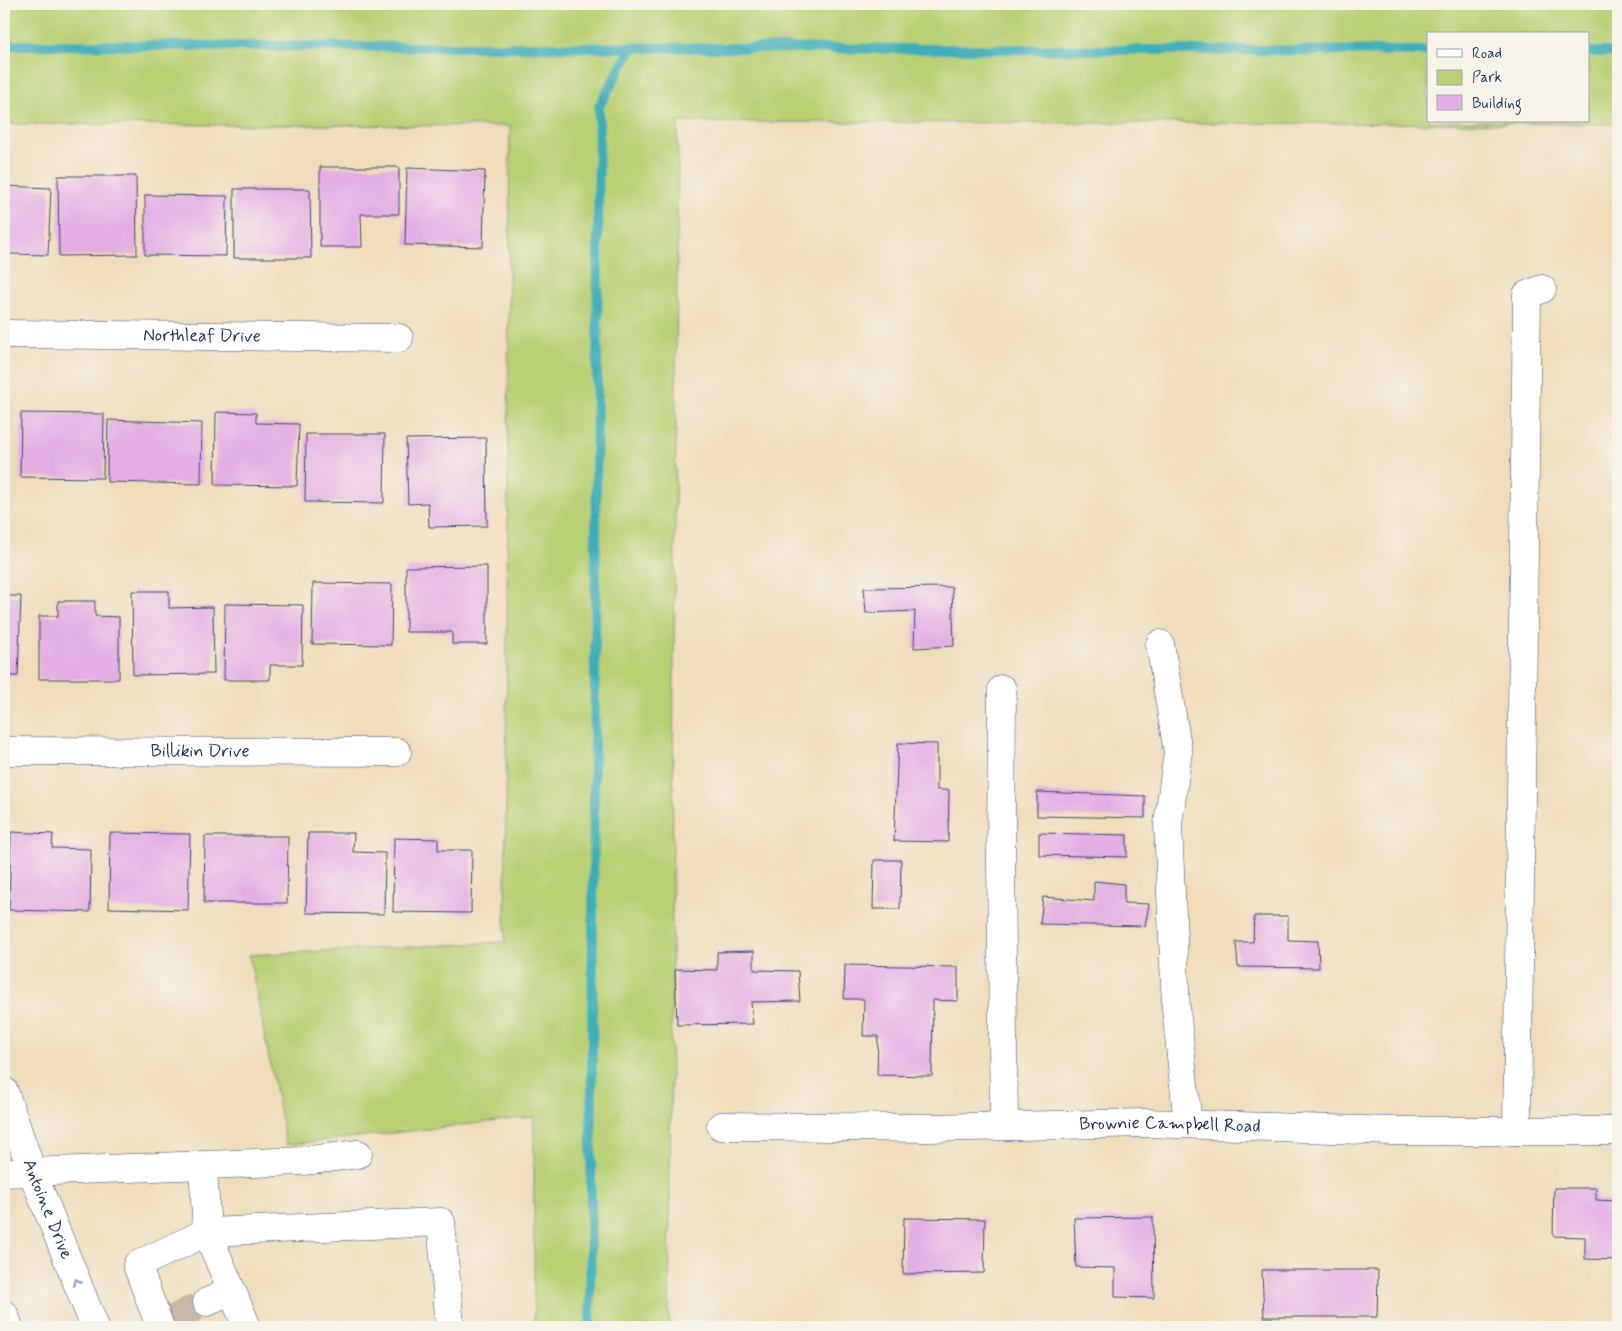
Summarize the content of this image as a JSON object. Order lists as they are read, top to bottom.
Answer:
{
  "streets": {
    "street": [
      "Northleaf Drive",
      "Billikin Drive",
      "Brownie Campbell Road",
      "Antoine Drive"
    ]
  },
  "legend": ["Road", "Park", "Building"]
}
